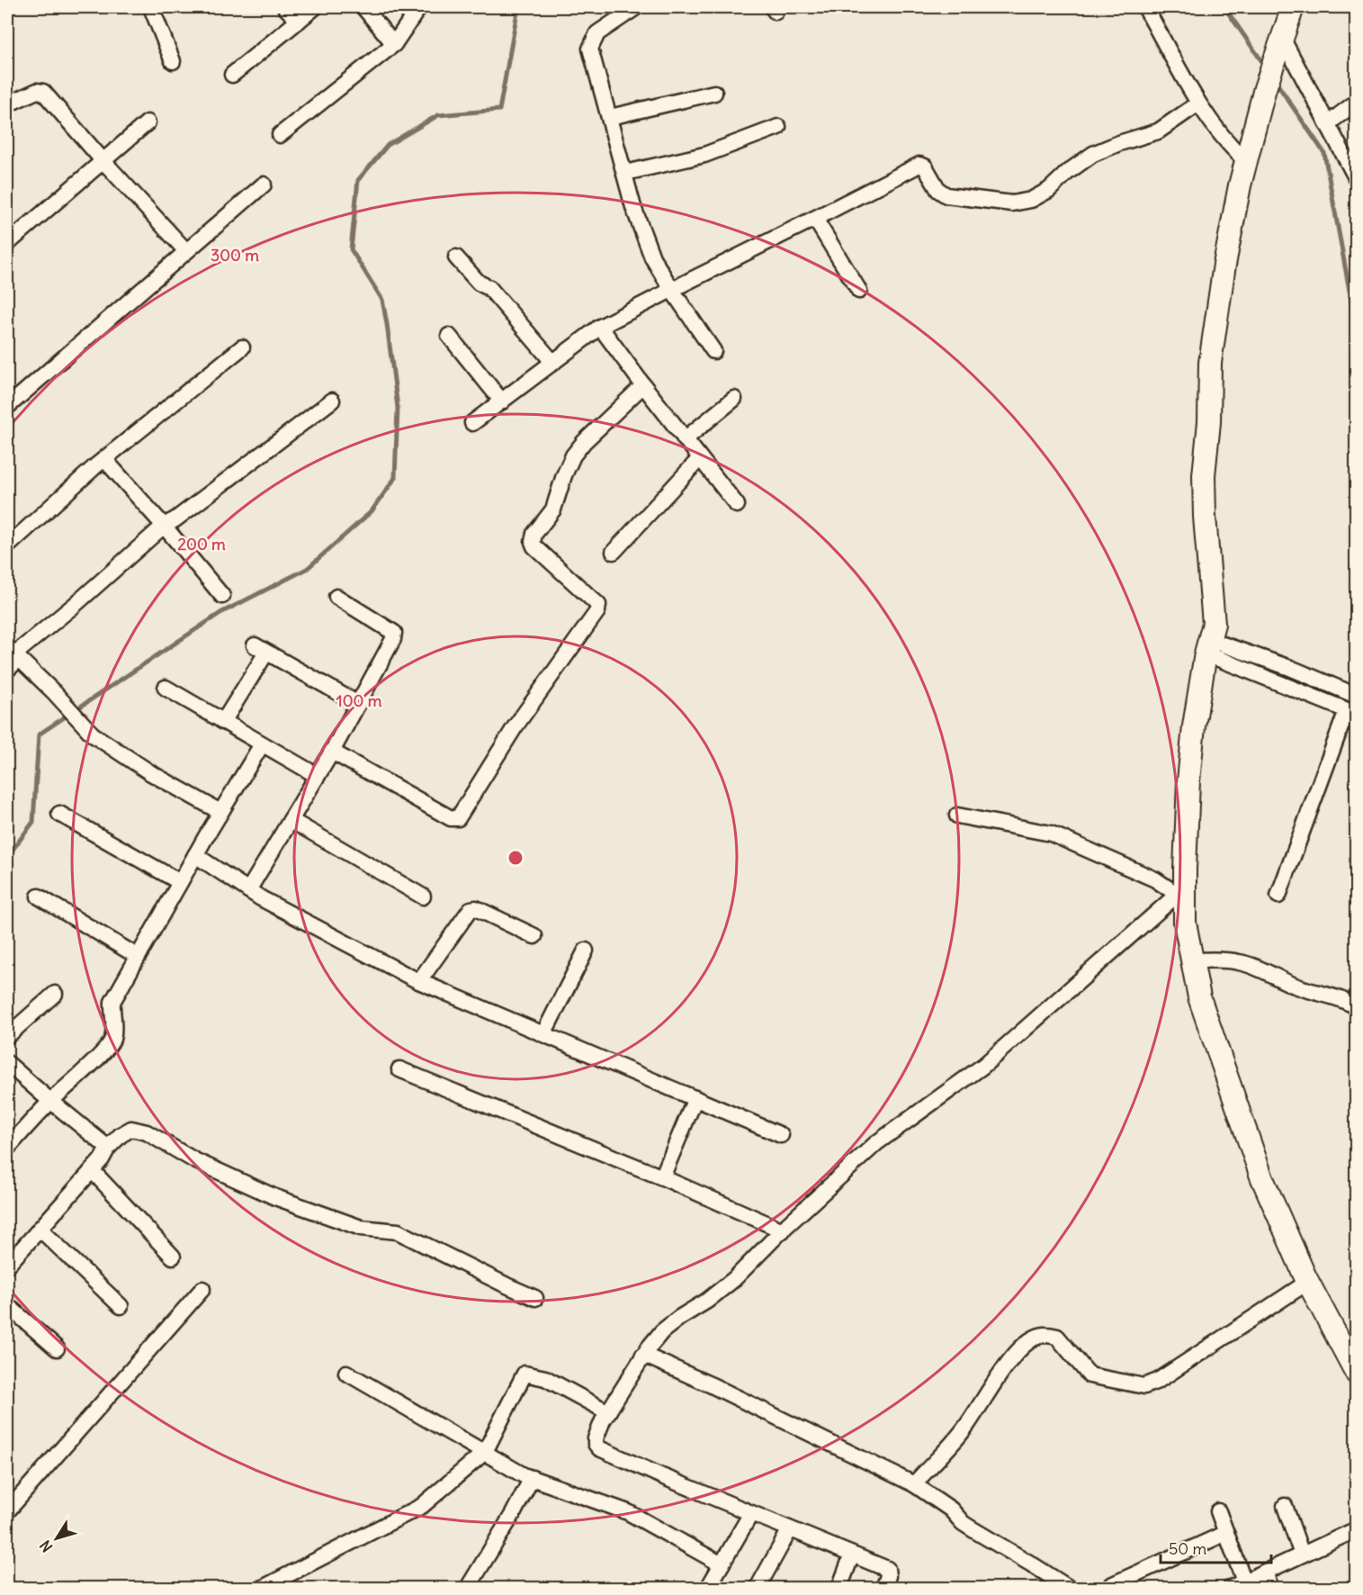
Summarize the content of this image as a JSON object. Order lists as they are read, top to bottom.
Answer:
{
  "scale_bar": "50 m",
  "north": "bottom left",
  "rings": ["300 m", "200 m", "100 m"]
}
